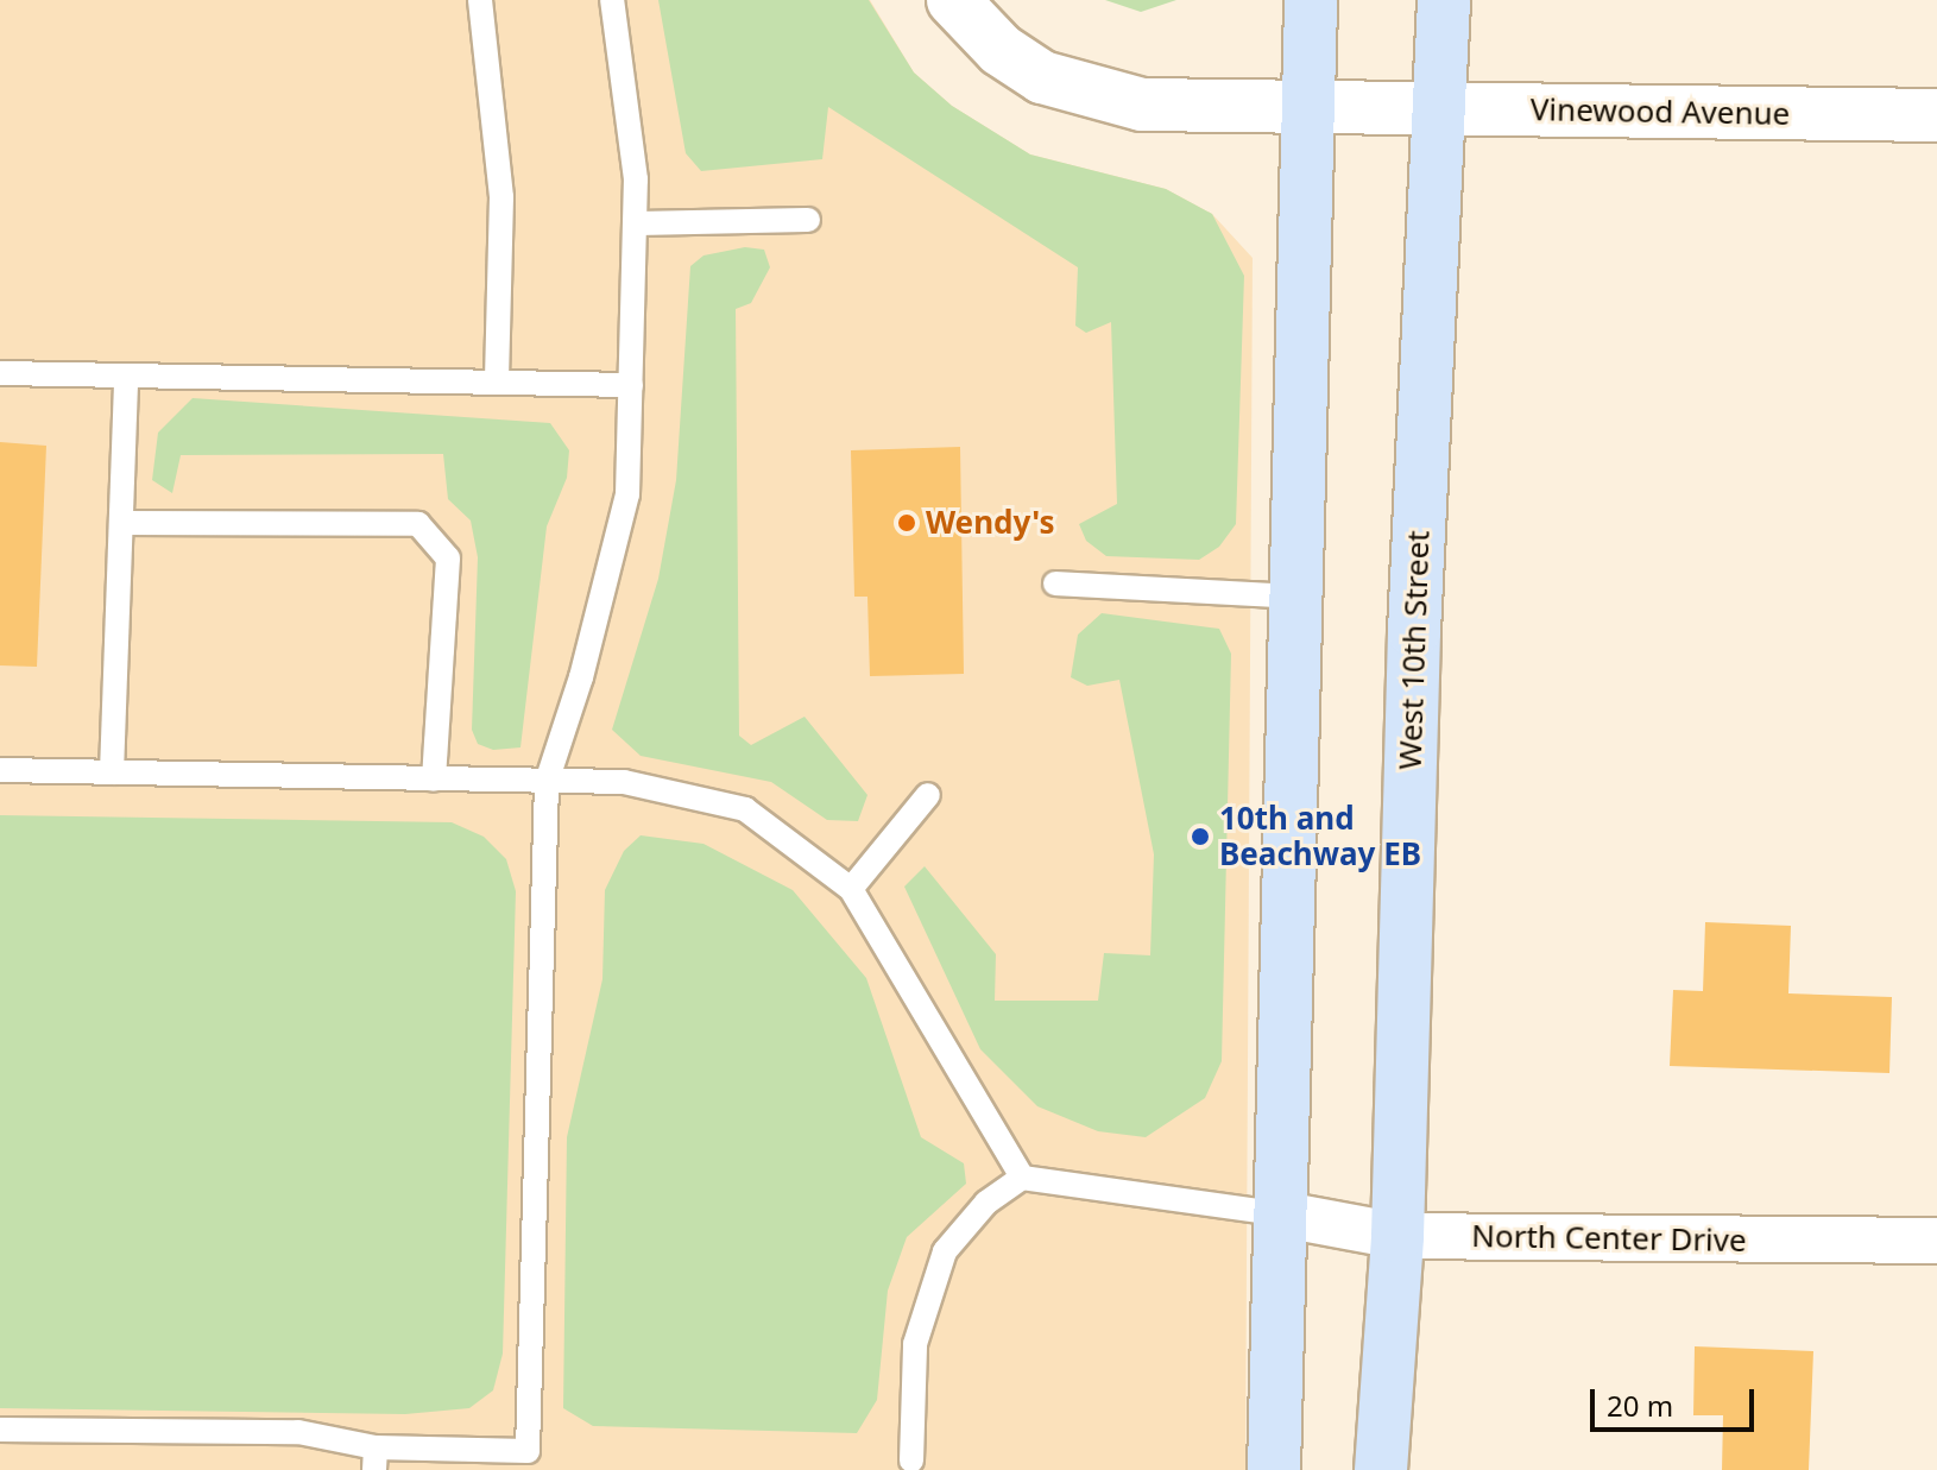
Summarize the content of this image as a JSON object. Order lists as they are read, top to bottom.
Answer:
{
  "streets": {
    "main road": ["West 10th Street"],
    "street": ["Vinewood Avenue", "North Center Drive"]
  },
  "crossings": [
    ["Vinewood Avenue", "West 10th Street"],
    ["West 10th Street", "North Center Drive"]
  ],
  "places": ["Wendy's", "10th and Beachway EB"],
  "scale_bar": "20 m"
}
